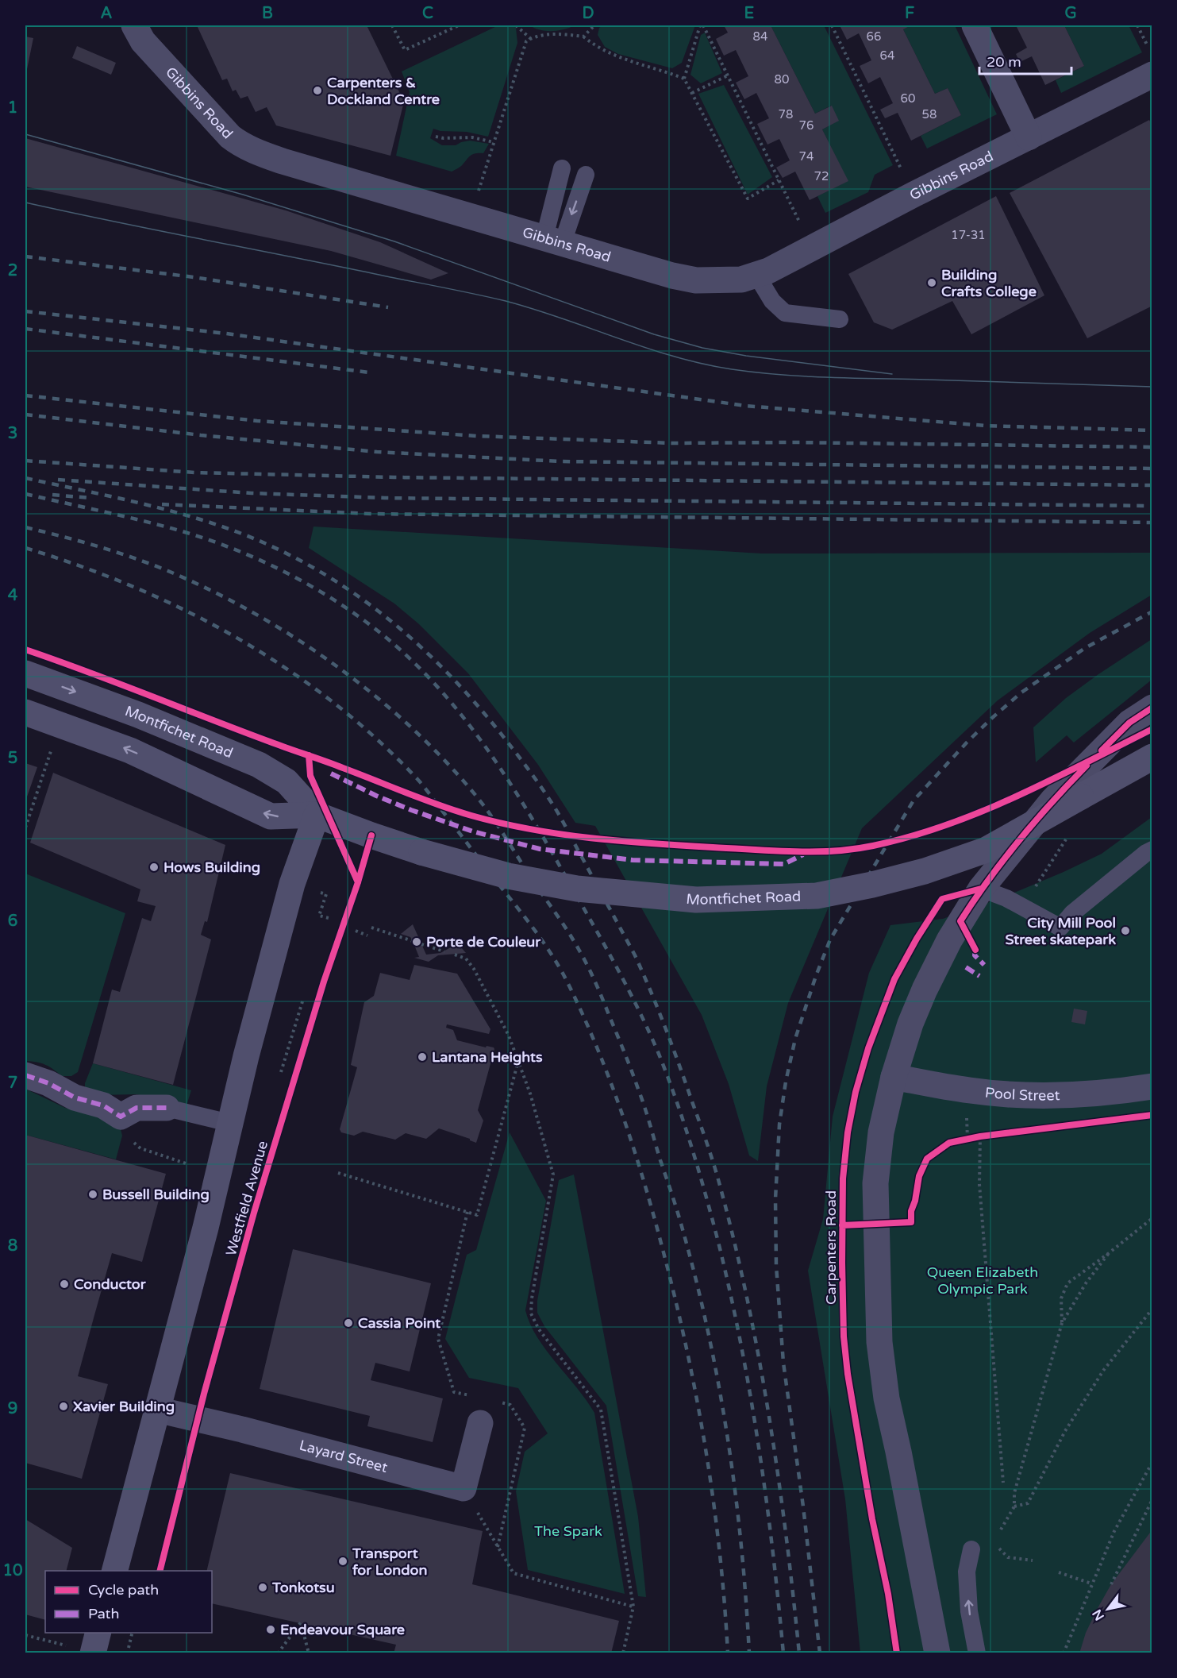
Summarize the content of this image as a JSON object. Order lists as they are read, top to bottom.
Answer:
{
  "streets": {
    "street": [
      "Gibbins Road",
      "Montfichet Road",
      "Pool Street",
      "Layard Street"
    ],
    "cycle path": ["Westfield Avenue", "Carpenters Road"]
  },
  "parks": ["Queen Elizabeth Olympic Park", "The Spark"],
  "places": [
    "Carpenters & Dockland Centre",
    "Building Crafts College",
    "Hows Building",
    "City Mill Pool Street skatepark",
    "Porte de Couleur",
    "Lantana Heights",
    "Bussell Building",
    "Conductor",
    "Cassia Point",
    "Xavier Building",
    "Transport for London",
    "Tonkotsu",
    "Endeavour Square"
  ],
  "house_numbers": [
    "84",
    "66",
    "64",
    "80",
    "60",
    "78",
    "58",
    "76",
    "74",
    "72",
    "17-31"
  ],
  "legend": ["Cycle path", "Path"],
  "scale_bar": "20 m",
  "north": "bottom left",
  "grid": {
    "columns": [
      "A",
      "B",
      "C",
      "D",
      "E",
      "F",
      "G"
    ],
    "rows": [
      "1",
      "2",
      "3",
      "4",
      "5",
      "6",
      "7",
      "8",
      "9",
      "10"
    ]
  }
}
